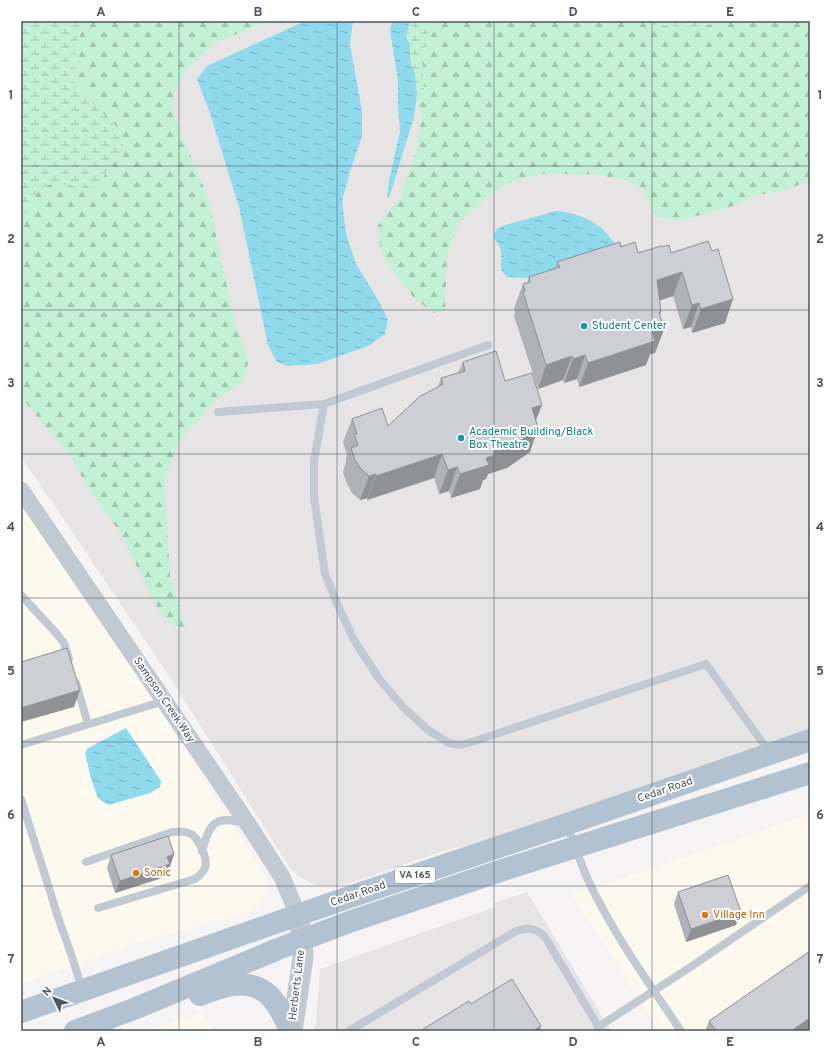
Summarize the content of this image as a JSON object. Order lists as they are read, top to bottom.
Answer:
{
  "streets": {
    "main road": ["Cedar Road", "VA 165"],
    "street": ["Sampson Creek Way", "Herberts Lane"]
  },
  "crossings": [
    ["Sampson Creek Way", "Cedar Road"],
    ["Sampson Creek Way", "Herberts Lane"],
    ["Cedar Road", "Herberts Lane"],
    ["VA 165", "Herberts Lane"]
  ],
  "places": [
    "Student Center",
    "Academic Building/Black Box Theatre",
    "Sonic",
    "Village Inn"
  ],
  "north": "top left",
  "grid": {
    "columns": [
      "A",
      "B",
      "C",
      "D",
      "E"
    ],
    "rows": [
      "1",
      "2",
      "3",
      "4",
      "5",
      "6",
      "7"
    ]
  }
}
